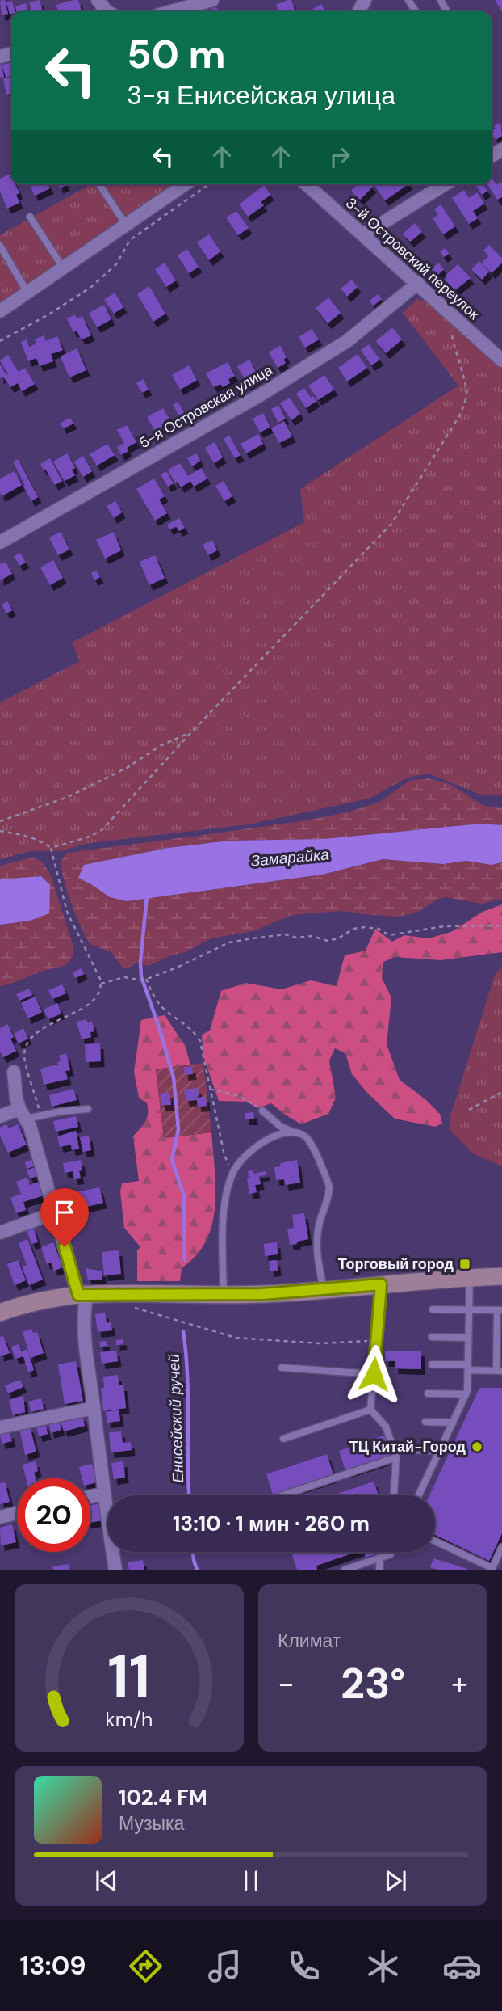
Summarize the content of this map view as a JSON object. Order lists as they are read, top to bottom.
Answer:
{
  "streets": {
    "street": ["3-й Островский переулок", "5-я Островская улица"]
  },
  "crossings": [
    ["3-й Островский переулок", "5-я Островская улица"]
  ],
  "water": ["Замарайка", "Енисейский ручей"],
  "places": {
    "transit": ["Торговый город"],
    "other": ["ТЦ Китай-Город"]
  },
  "page": {
    "turn": ["50 m", "3-я Енисейская улица"],
    "limit": "20",
    "trip": "13:10 · 1 мин · 260 m",
    "tile": "Климат",
    "heat": ["−", "23°", "+"],
    "song": ["102.4 FM", "Музыка"],
    "tabs": "13:09",
    "gauge": ["11", "km/h"]
  }
}
